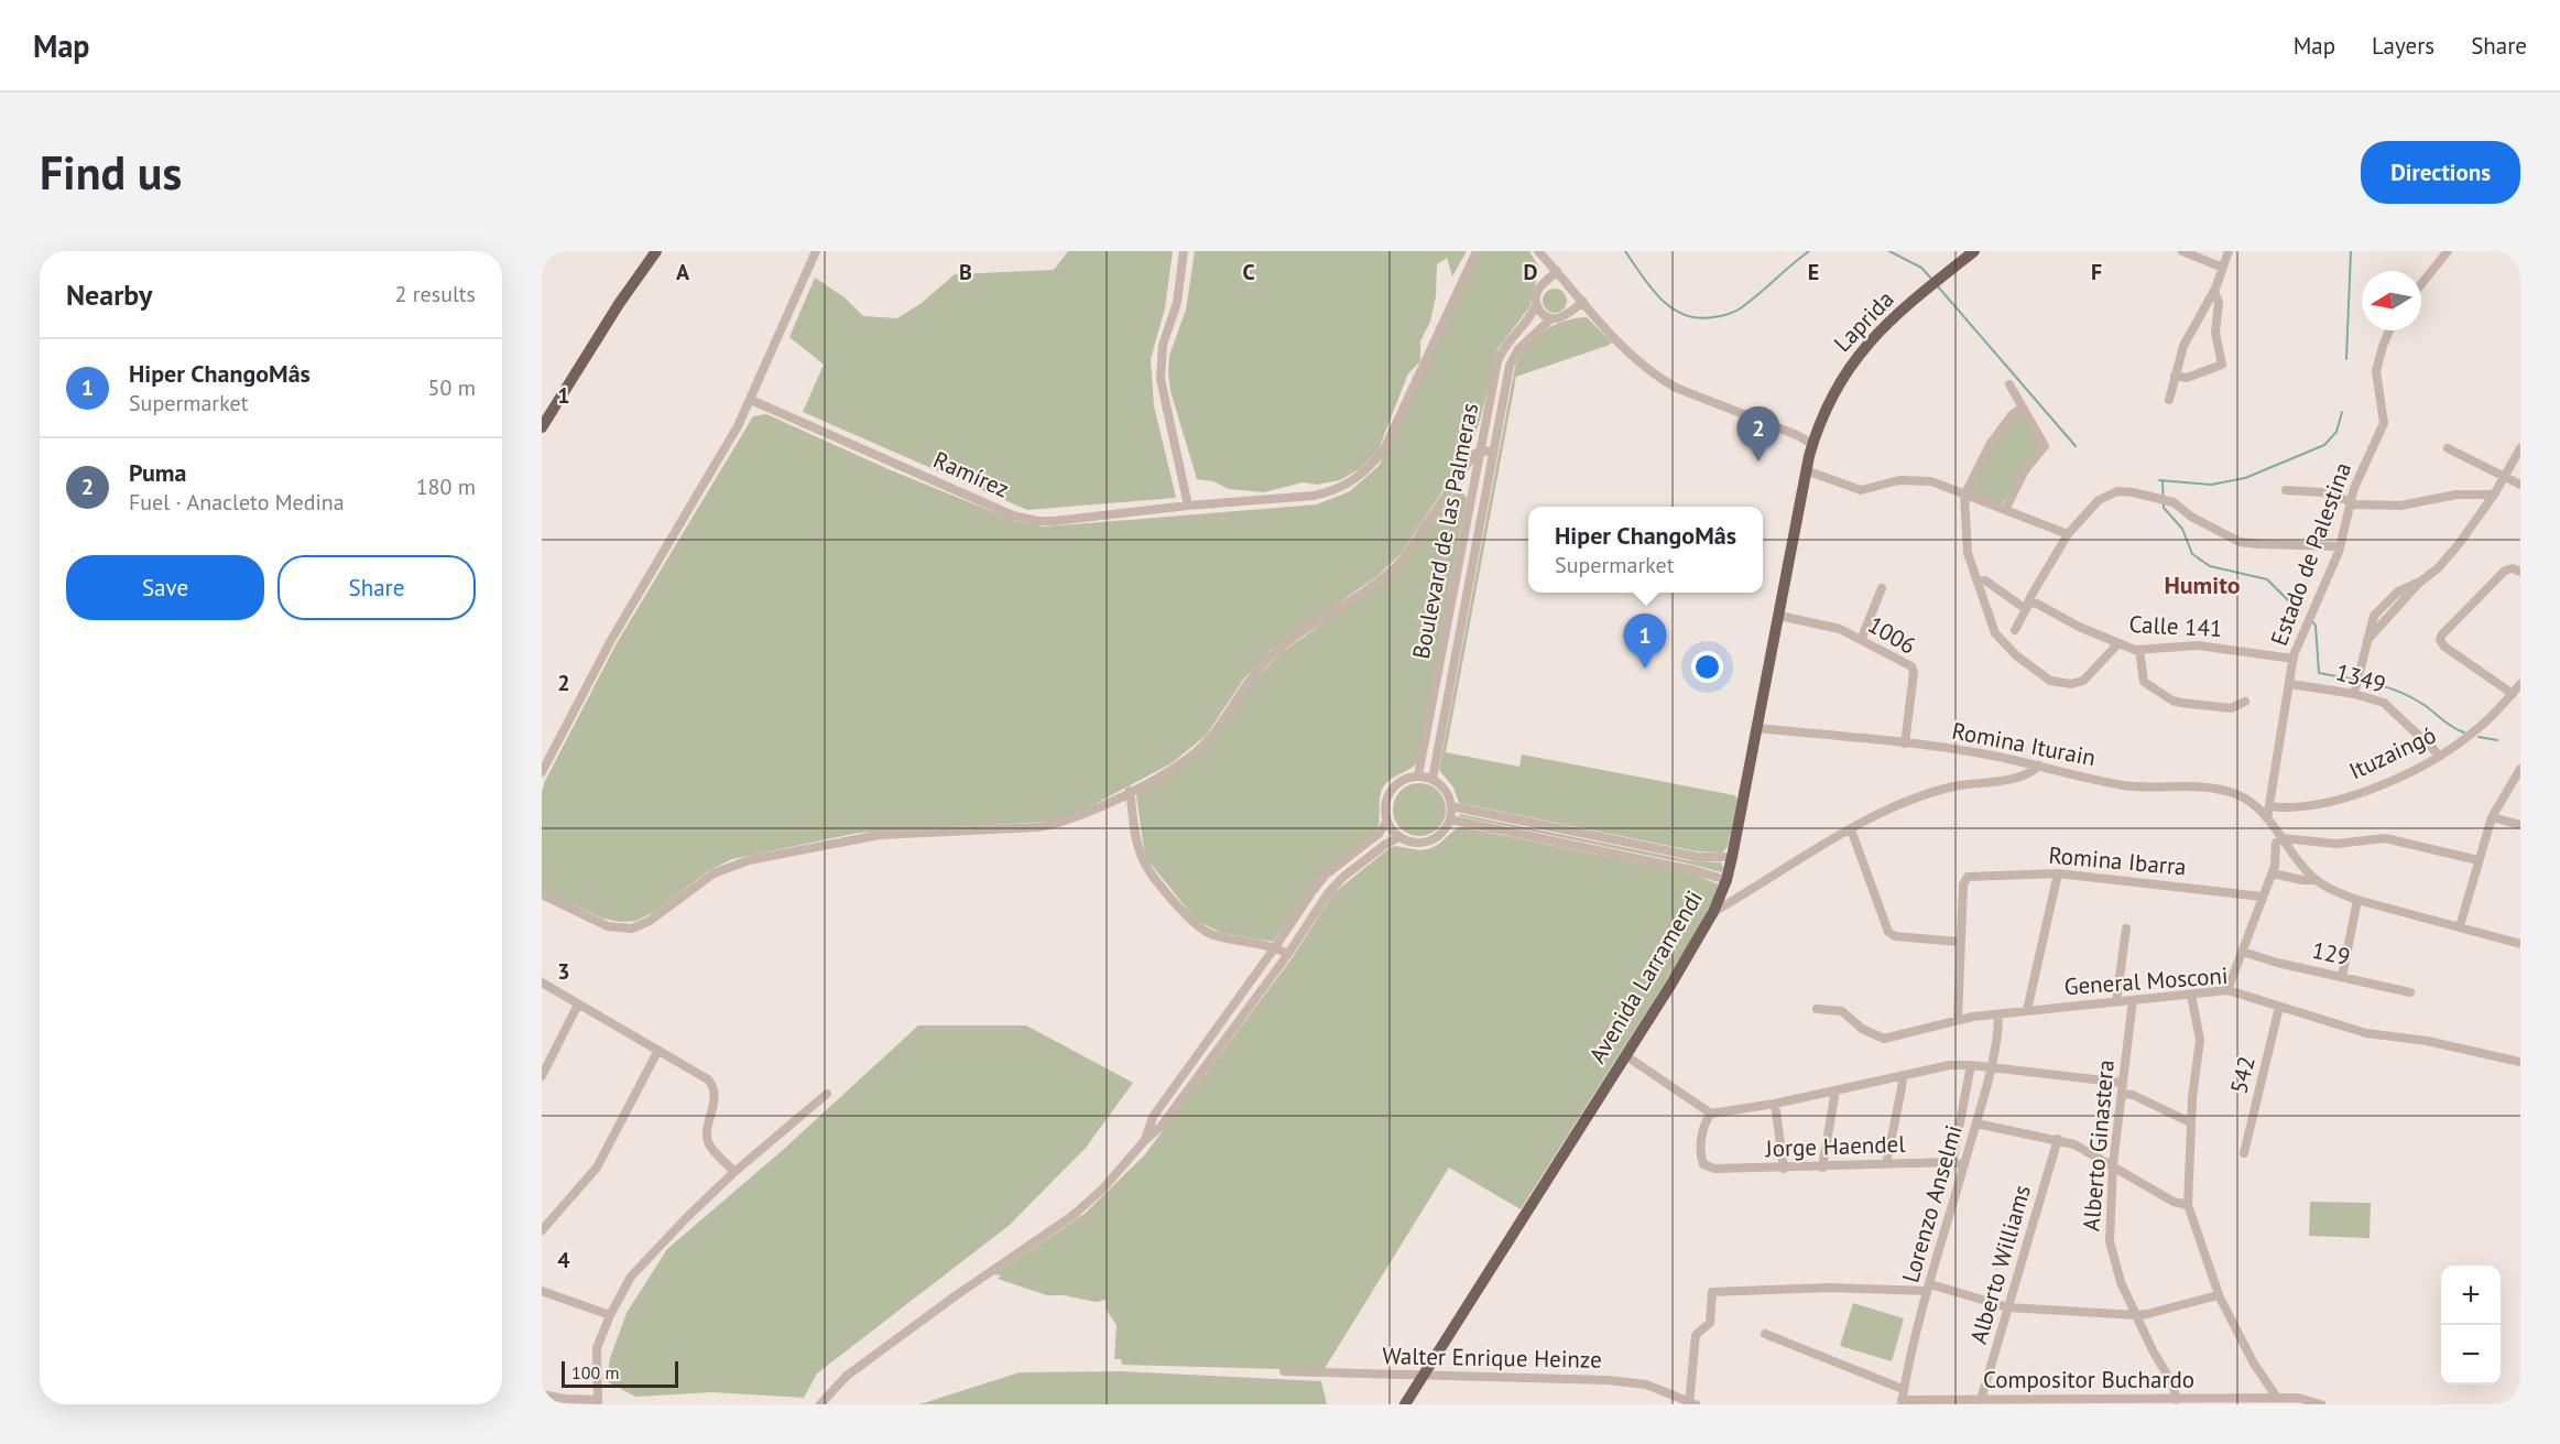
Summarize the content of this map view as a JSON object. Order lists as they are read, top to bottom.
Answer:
{
  "streets": {
    "main road": ["Laprida", "Avenida Larramendi"],
    "street": [
      "Ramírez",
      "Boulevard de las Palmeras",
      "Estado de Palestina",
      "Calle 141",
      "1006",
      "1349",
      "Romina Iturain",
      "Ituzaingó",
      "Romina Ibarra",
      "129",
      "General Mosconi",
      "542",
      "Alberto Ginastera",
      "Jorge Haendel",
      "Lorenzo Anselmi",
      "Alberto Williams",
      "Walter Enrique Heinze",
      "Compositor Buchardo"
    ]
  },
  "crossings": [
    ["Laprida", "Avenida Larramendi"],
    ["Estado de Palestina", "Calle 141"],
    ["Estado de Palestina", "1349"],
    ["Estado de Palestina", "Ituzaingó"],
    ["1006", "Romina Iturain"],
    ["1006", "Avenida Larramendi"],
    ["1349", "Ituzaingó"],
    ["Romina Iturain", "Avenida Larramendi"],
    ["Avenida Larramendi", "Walter Enrique Heinze"],
    ["General Mosconi", "542"],
    ["General Mosconi", "Alberto Ginastera"],
    ["General Mosconi", "Lorenzo Anselmi"],
    ["Alberto Ginastera", "Compositor Buchardo"],
    ["Jorge Haendel", "Lorenzo Anselmi"],
    ["Lorenzo Anselmi", "Compositor Buchardo"],
    ["Alberto Williams", "Compositor Buchardo"]
  ],
  "districts": ["Humito"],
  "scale_bar": "100 m",
  "north": "left",
  "page": {
    "header": "Map",
    "nav": ["Map", "Layers", "Share"],
    "buttons": [
      "Directions",
      ["Save", "Share"]
    ],
    "title": "Find us",
    "heading": ["Nearby", "2 results"],
    "list": [
      {
        "mark": "1",
        "name": "Hiper ChangoMâs",
        "note": "Supermarket",
        "value": "50 m"
      },
      {
        "mark": "2",
        "name": "Puma",
        "note": "Fuel · Anacleto Medina",
        "value": "180 m"
      }
    ],
    "pins": ["2", "1"],
    "popup": ["Hiper ChangoMâs", "Supermarket"],
    "map_buttons": ["+", "−"],
    "scale": "100 m"
  },
  "grid": {
    "columns": [
      "A",
      "B",
      "C",
      "D",
      "E",
      "F"
    ],
    "rows": [
      "1",
      "2",
      "3",
      "4"
    ]
  }
}
